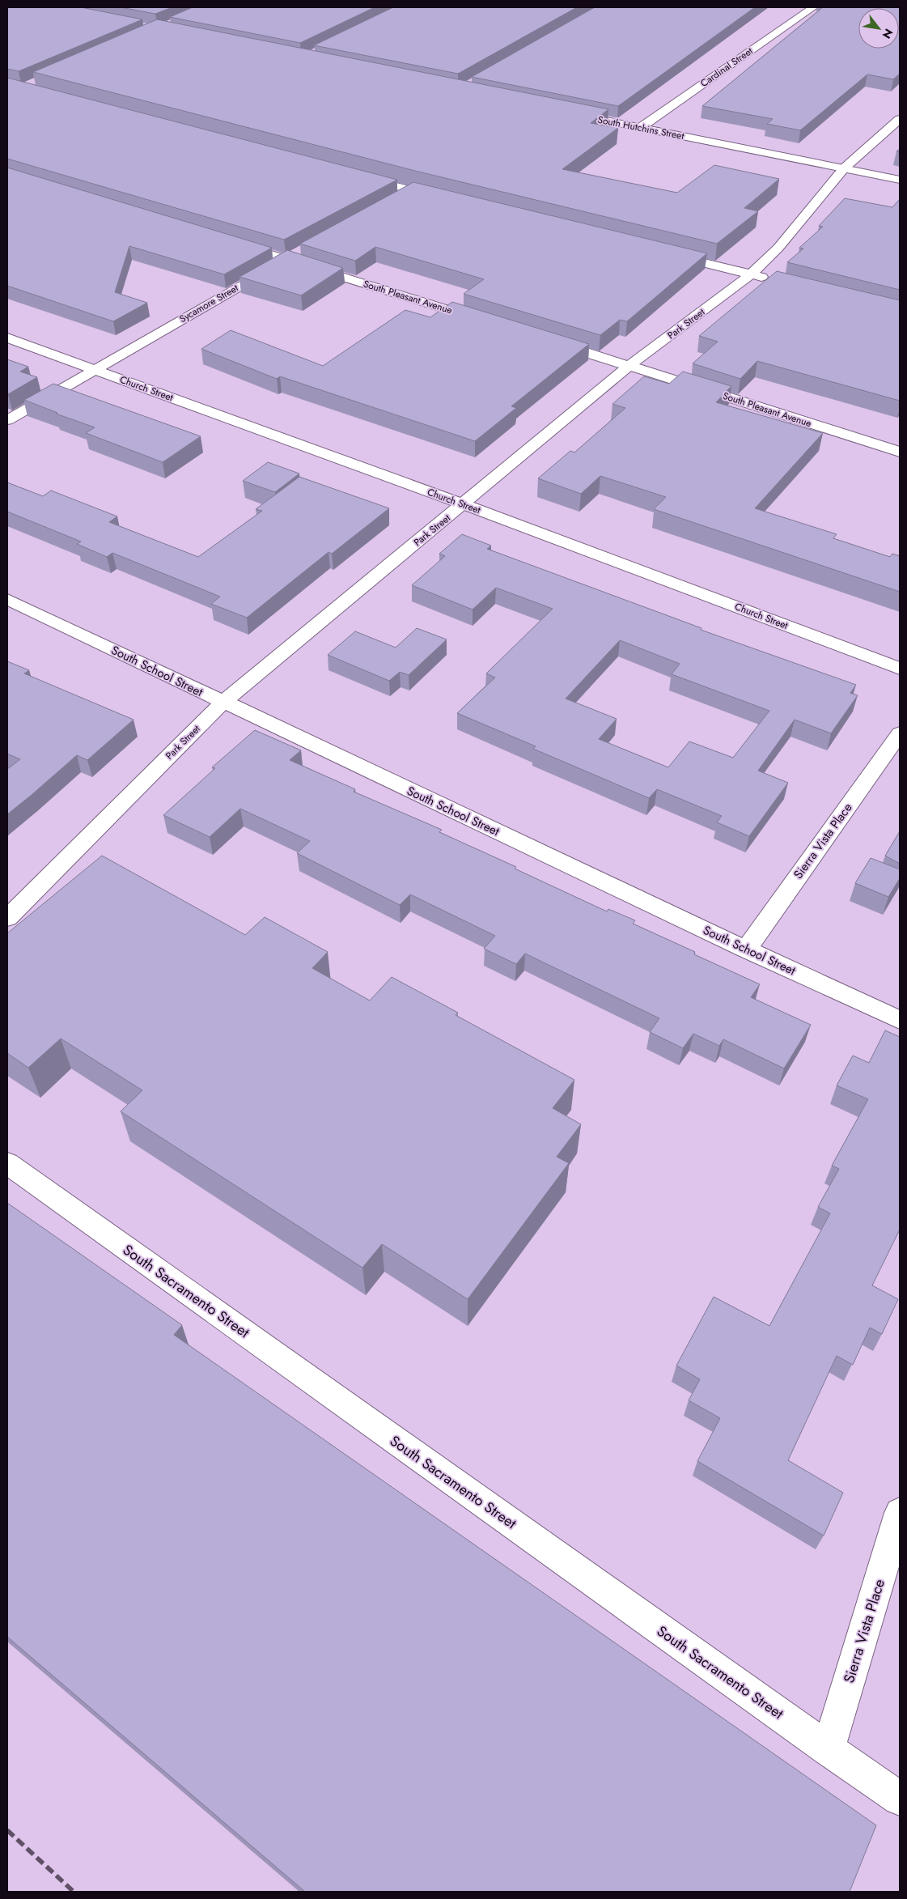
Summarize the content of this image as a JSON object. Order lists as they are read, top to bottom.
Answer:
{
  "streets": {
    "street": [
      "Cardinal Street",
      "South Hutchins Street",
      "South Pleasant Avenue",
      "Sycamore Street",
      "Park Street",
      "Church Street",
      "South School Street",
      "Sierra Vista Place",
      "South Sacramento Street"
    ]
  },
  "crossings": [
    ["Cardinal Street", "South Hutchins Street"],
    ["South Hutchins Street", "Park Street"],
    ["South Pleasant Avenue", "Sycamore Street"],
    ["South Pleasant Avenue", "Park Street"],
    ["Sycamore Street", "Church Street"],
    ["Park Street", "Church Street"],
    ["Park Street", "South School Street"],
    ["South School Street", "Sierra Vista Place"],
    ["Sierra Vista Place", "South Sacramento Street"]
  ],
  "north": "bottom right"
}
